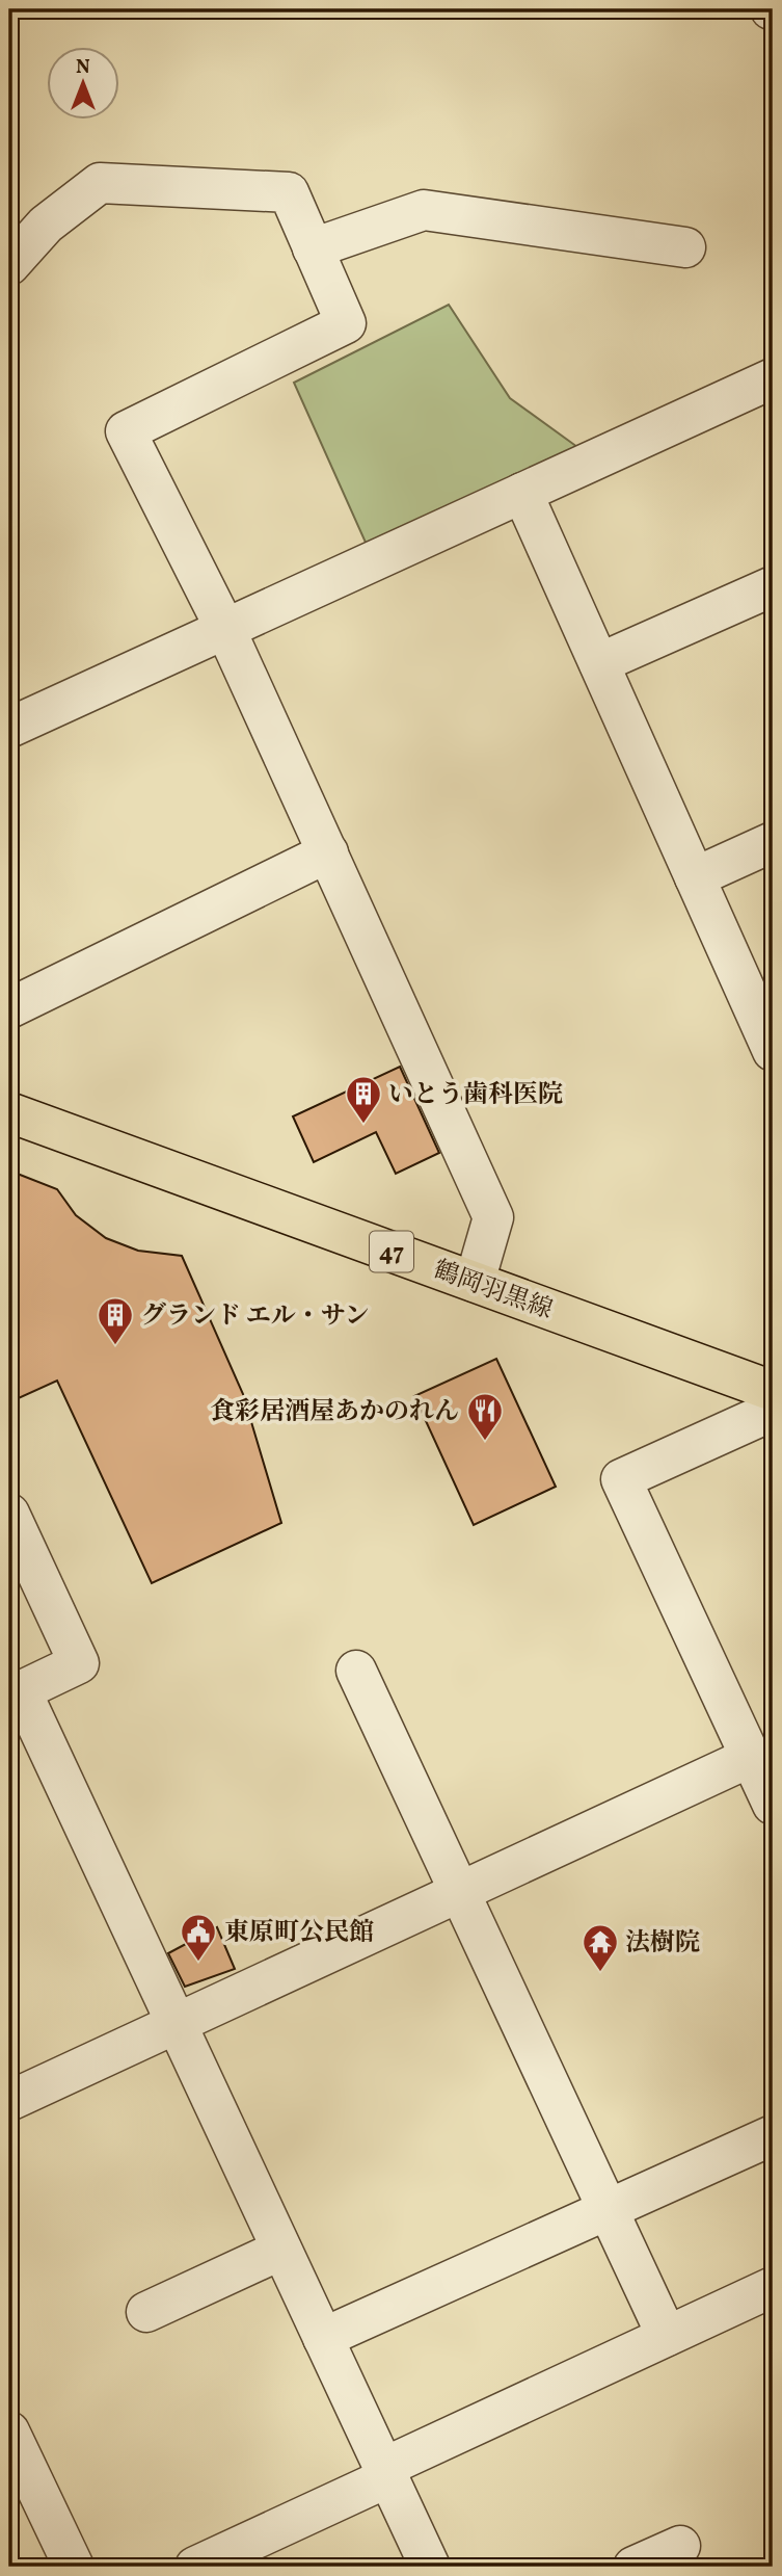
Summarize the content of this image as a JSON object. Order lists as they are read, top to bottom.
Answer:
{
  "streets": {
    "main road": ["47", "鶴岡羽黒線"]
  },
  "places": {
    "building": ["いとう歯科医院", "グランド エル・サン"],
    "restaurant": ["食彩居酒屋あかのれん"],
    "public building": ["東原町公民館"],
    "temple": ["法樹院"]
  },
  "north": "top"
}
